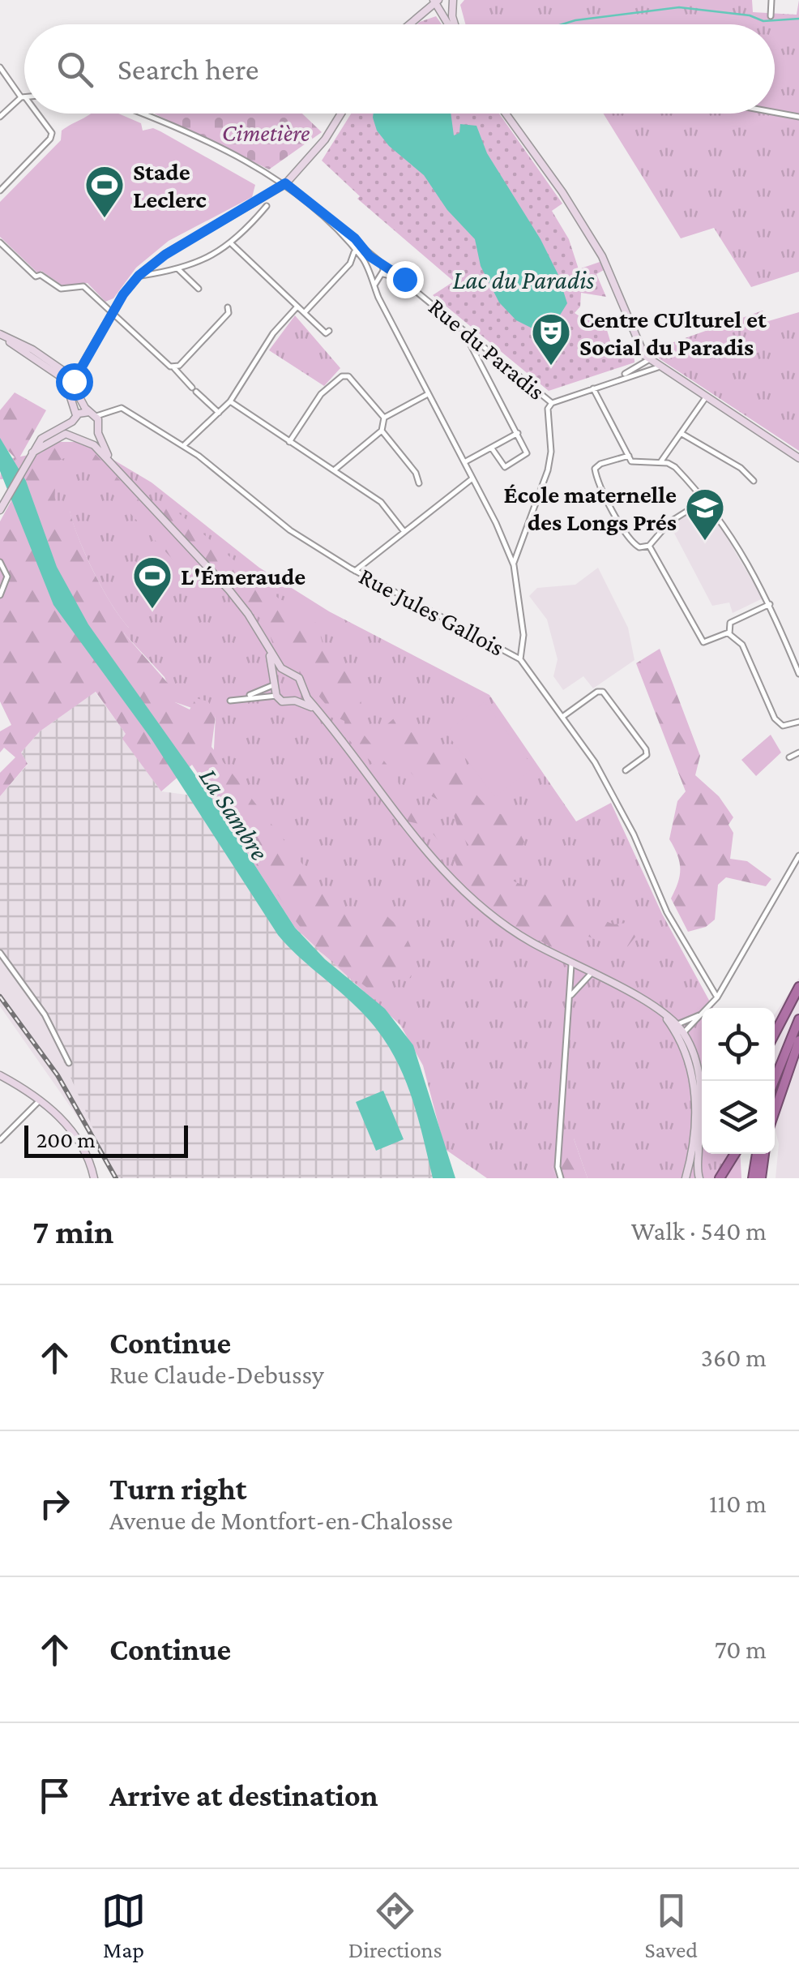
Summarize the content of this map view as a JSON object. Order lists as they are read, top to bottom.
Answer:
{
  "streets": {
    "street": ["Rue du Paradis", "Rue Jules Gallois"]
  },
  "water": ["Lac du Paradis", "La Sambre"],
  "parks": ["Cimetière"],
  "places": {
    "sports": ["Stade Leclerc", "L'Émeraude"],
    "theatre": ["Centre CUlturel et Social du Paradis"],
    "school or university": ["École maternelle des Longs Prés"]
  },
  "scale_bar": "200 m",
  "page": {
    "search": "Search here",
    "scale": "200 m",
    "heading": ["7 min", "Walk · 540 m"],
    "list": [
      ["Continue", "Rue Claude-Debussy", "360 m"],
      ["Turn right", "Avenue de Montfort-en-Chalosse", "110 m"],
      ["Continue", "70 m"],
      "Arrive at destination"
    ],
    "nav": ["Map", "Directions", "Saved"]
  }
}
